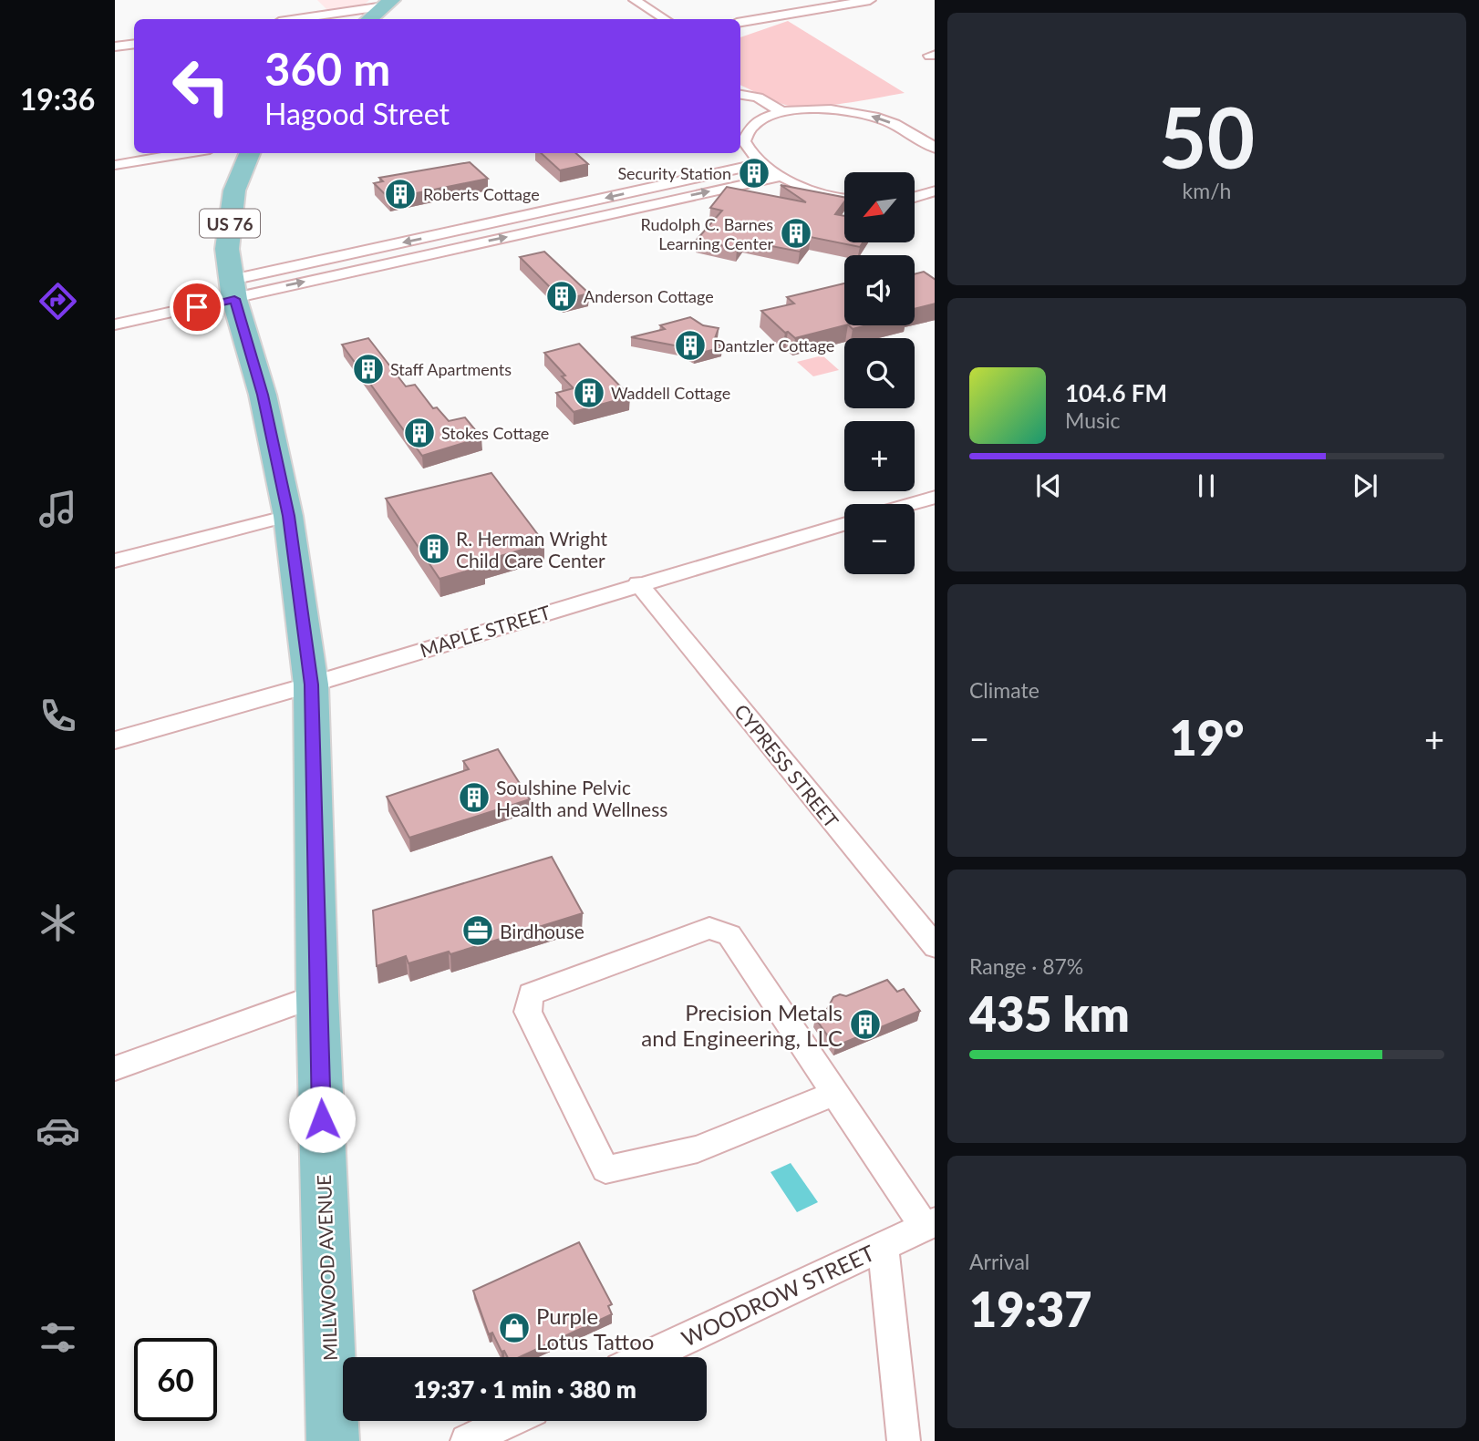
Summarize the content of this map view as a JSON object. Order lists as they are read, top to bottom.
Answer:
{
  "streets": {
    "main road": ["US 76", "MILLWOOD AVENUE"],
    "street": ["MAPLE STREET", "CYPRESS STREET", "WOODROW STREET"]
  },
  "crossings": [
    ["MAPLE STREET", "CYPRESS STREET"],
    ["MAPLE STREET", "MILLWOOD AVENUE"]
  ],
  "places": {
    "building": [
      "Security Station",
      "Roberts Cottage",
      "Rudolph C. Barnes Learning Center",
      "Anderson Cottage",
      "Dantzler Cottage",
      "Staff Apartments",
      "Waddell Cottage",
      "Stokes Cottage",
      "R. Herman Wright Child Care Center",
      "Soulshine Pelvic Health and Wellness",
      "Precision Metals and Engineering, LLC"
    ],
    "office": ["Birdhouse"],
    "shop": ["Purple Lotus Tattoo"]
  },
  "north": "bottom left",
  "page": {
    "tabs": "19:36",
    "tile": [
      ["50", "km/h"],
      "Climate",
      ["Range · 87%", "435 km"],
      ["Arrival", "19:37"]
    ],
    "turn": ["360 m", "Hagood Street"],
    "map_buttons": ["+", "−"],
    "song": ["104.6 FM", "Music"],
    "heat": ["−", "19°", "+"],
    "limit": "60",
    "trip": "19:37 · 1 min · 380 m"
  }
}
